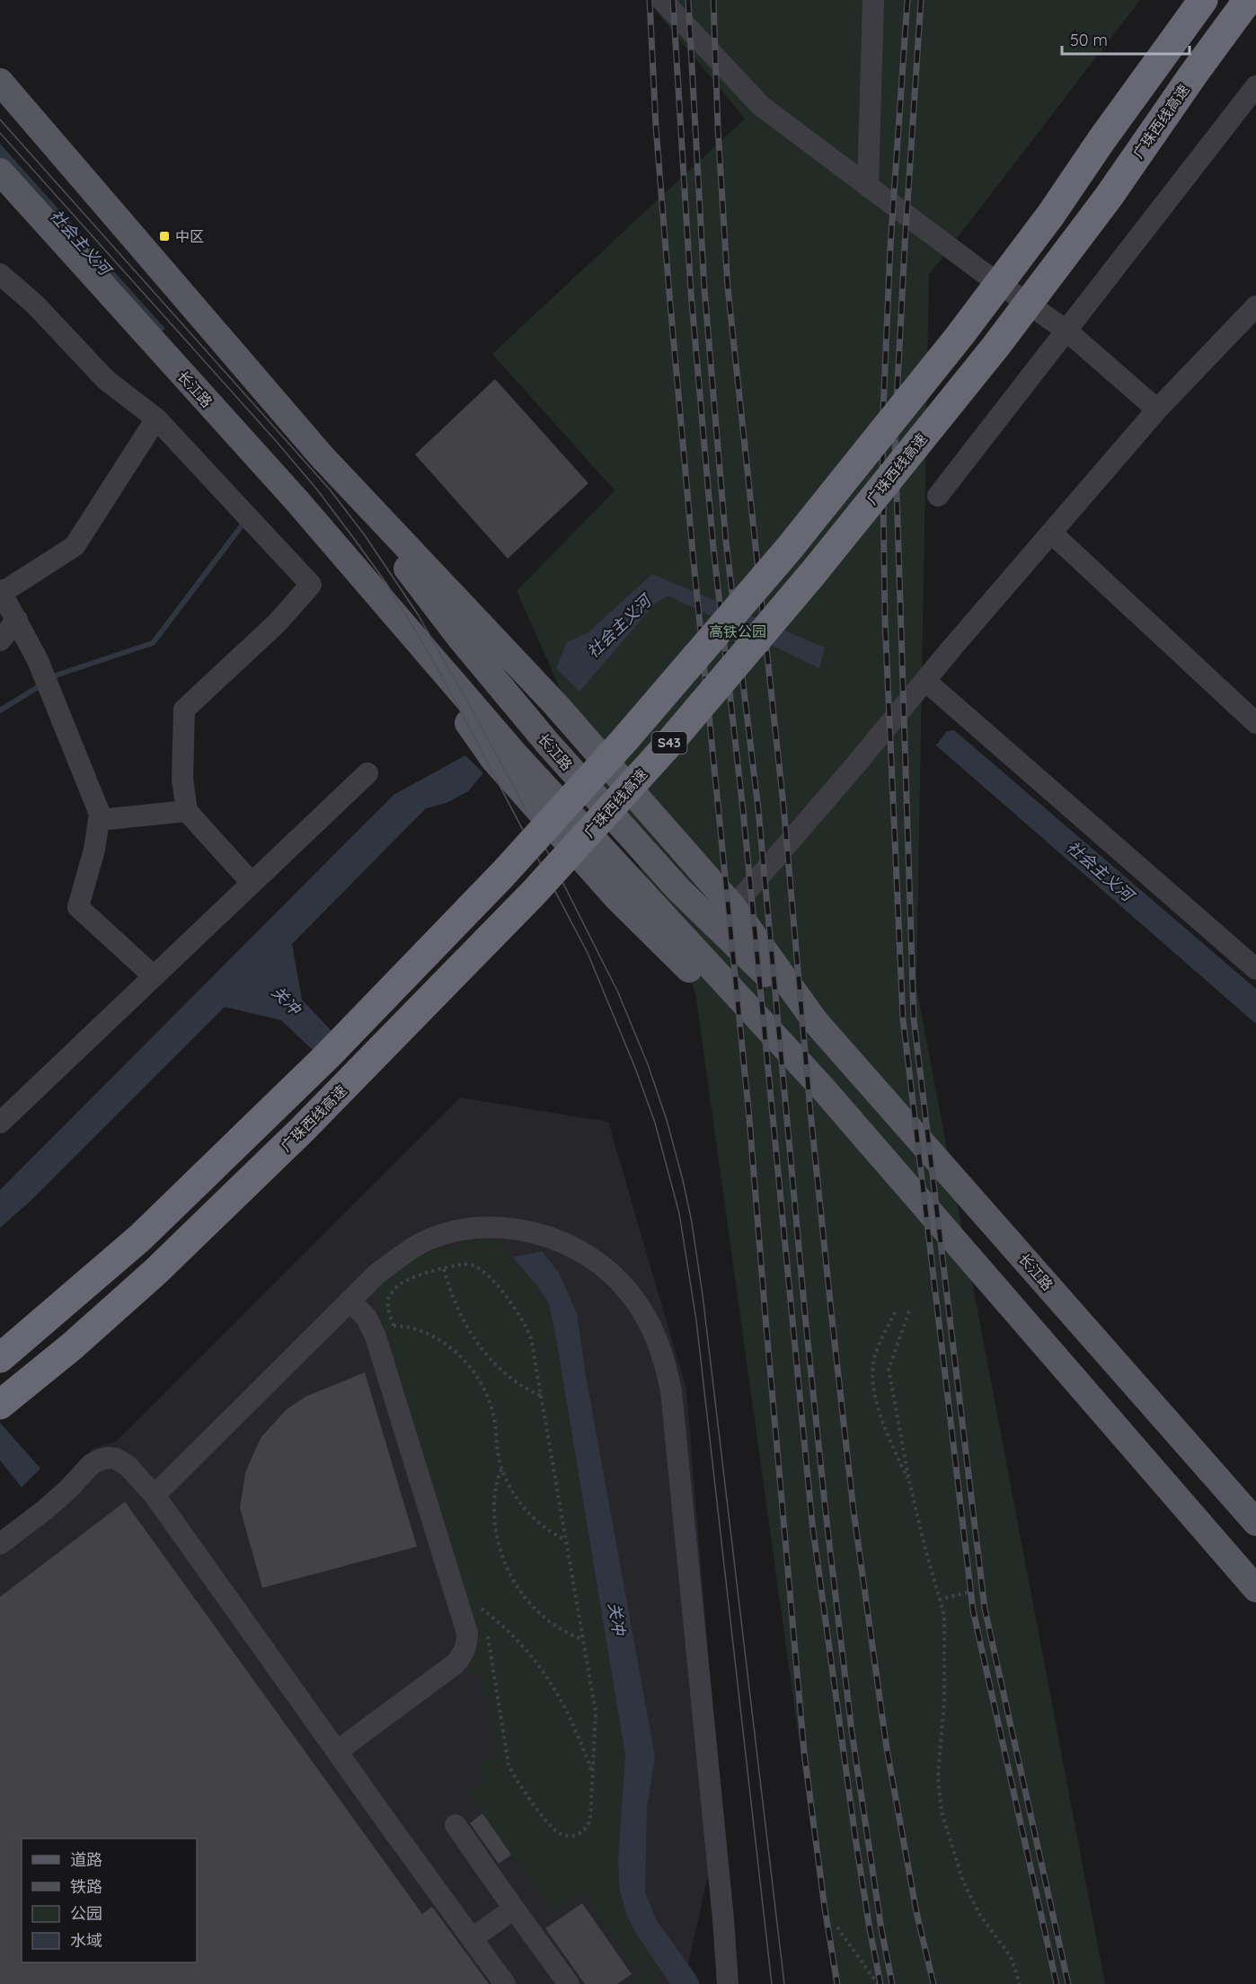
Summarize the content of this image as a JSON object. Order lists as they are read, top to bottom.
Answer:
{
  "streets": {
    "highway": ["广珠西线高速", "S43"],
    "main road": ["长江路"]
  },
  "water": ["社会主义河", "关冲"],
  "parks": ["高铁公园"],
  "places": {
    "transit": ["中区"]
  },
  "legend": [
    "道路",
    "铁路",
    "公园",
    "水域"
  ],
  "scale_bar": "50 m"
}
